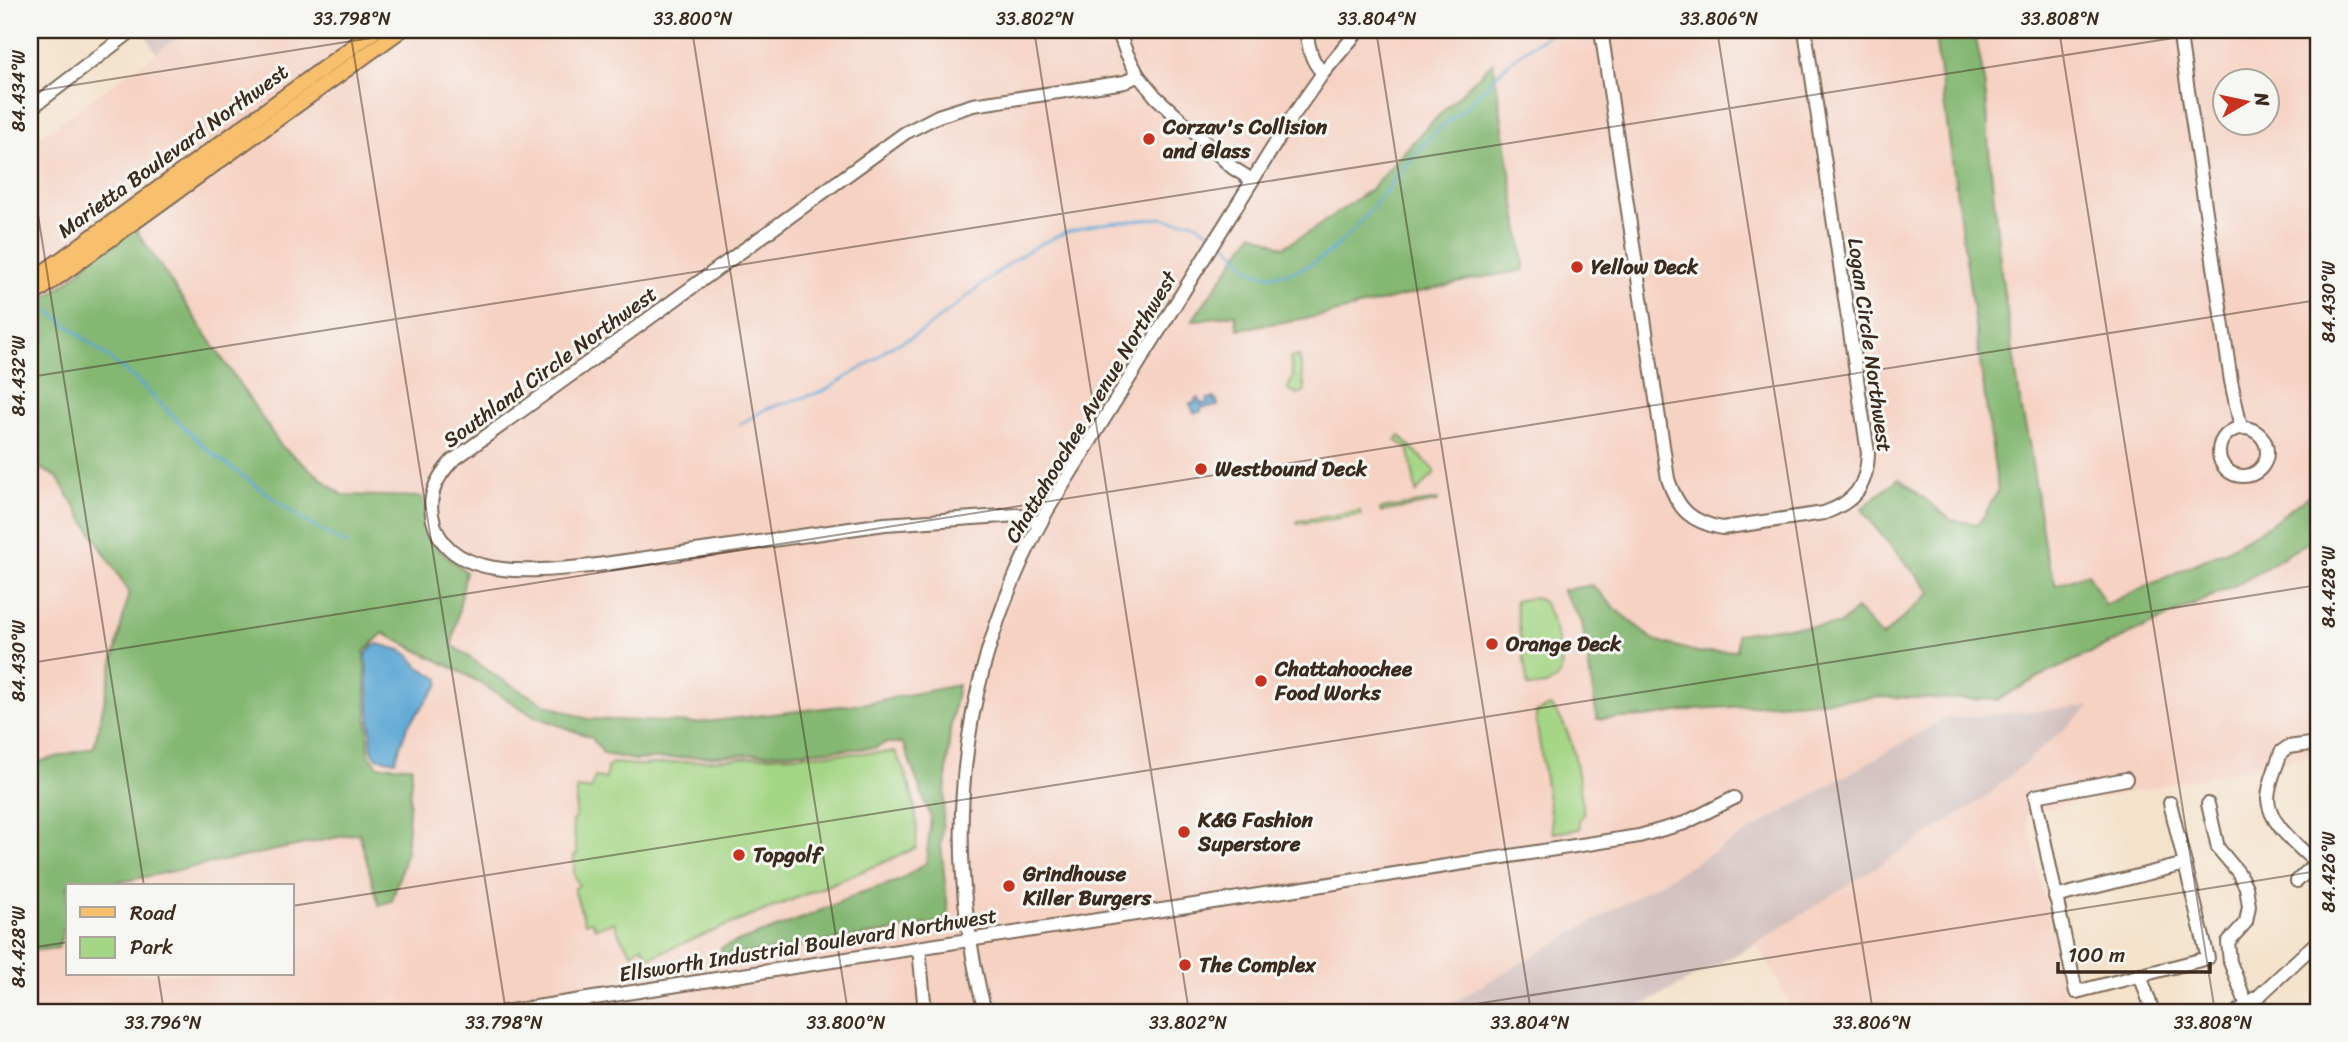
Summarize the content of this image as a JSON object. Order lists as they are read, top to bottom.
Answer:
{
  "streets": {
    "main road": ["Marietta Boulevard Northwest"],
    "street": [
      "Logan Circle Northwest",
      "Southland Circle Northwest",
      "Chattahoochee Avenue Northwest",
      "Ellsworth Industrial Boulevard Northwest"
    ]
  },
  "crossings": [
    ["Southland Circle Northwest", "Chattahoochee Avenue Northwest"],
    ["Chattahoochee Avenue Northwest", "Ellsworth Industrial Boulevard Northwest"]
  ],
  "places": [
    "Corzav's Collision and Glass",
    "Yellow Deck",
    "Westbound Deck",
    "Orange Deck",
    "Chattahoochee Food Works",
    "K&G Fashion Superstore",
    "Topgolf",
    "Grindhouse Killer Burgers",
    "The Complex"
  ],
  "legend": ["Road", "Park"],
  "scale_bar": "100 m",
  "north": "right",
  "coordinates": [
    "33.798°N",
    "33.800°N",
    "33.802°N",
    "33.804°N",
    "33.806°N",
    "33.808°N",
    "84.434°W",
    "84.430°W",
    "84.432°W",
    "84.428°W",
    "84.426°W",
    "33.796°N"
  ]
}
